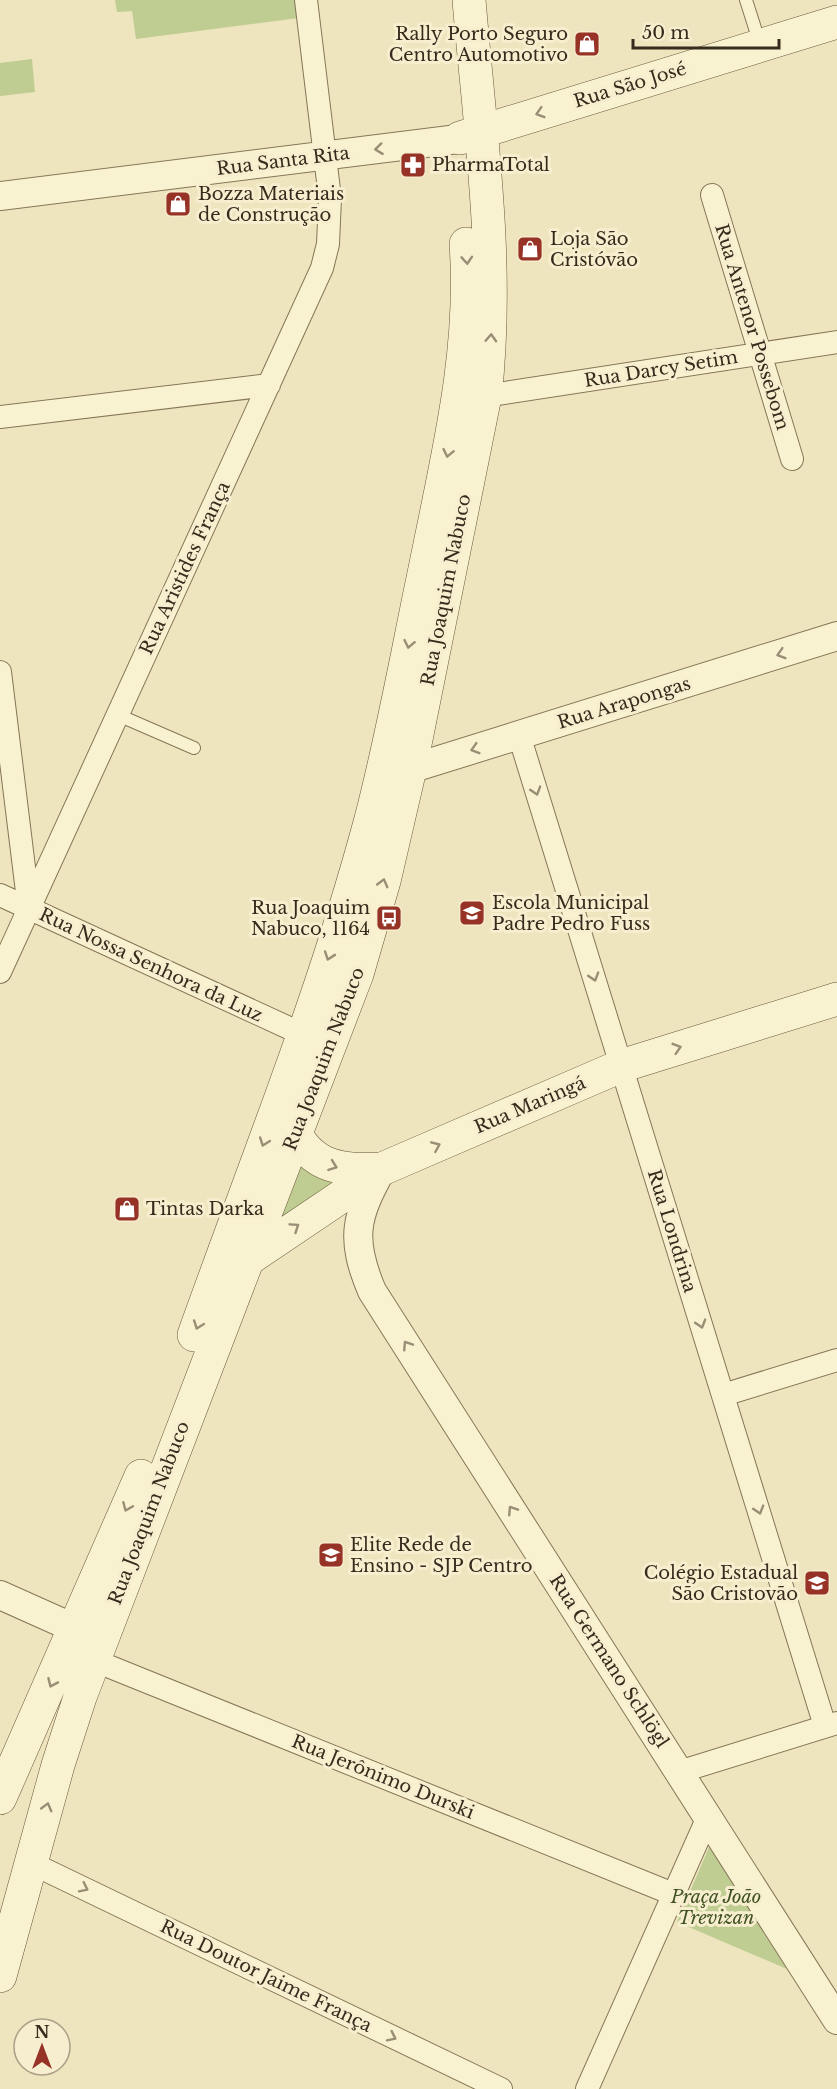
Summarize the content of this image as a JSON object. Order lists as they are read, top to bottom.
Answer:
{
  "streets": {
    "main road": ["Rua São José", "Rua Joaquim Nabuco", "Rua Maringá"],
    "street": [
      "Rua Santa Rita",
      "Rua Antenor Possebom",
      "Rua Darcy Setim",
      "Rua Aristides França",
      "Rua Arapongas",
      "Rua Nossa Senhora da Luz",
      "Rua Londrina",
      "Rua Germano Schlögl",
      "Rua Jerônimo Durski",
      "Rua Doutor Jaime França"
    ]
  },
  "crossings": [
    ["Rua São José", "Rua Santa Rita"],
    ["Rua São José", "Rua Joaquim Nabuco"],
    ["Rua Santa Rita", "Rua Aristides França"],
    ["Rua Santa Rita", "Rua Joaquim Nabuco"],
    ["Rua Antenor Possebom", "Rua Darcy Setim"],
    ["Rua Darcy Setim", "Rua Joaquim Nabuco"],
    ["Rua Aristides França", "Rua Nossa Senhora da Luz"],
    ["Rua Joaquim Nabuco", "Rua Arapongas"],
    ["Rua Joaquim Nabuco", "Rua Nossa Senhora da Luz"],
    ["Rua Joaquim Nabuco", "Rua Maringá"],
    ["Rua Joaquim Nabuco", "Rua Jerônimo Durski"],
    ["Rua Joaquim Nabuco", "Rua Doutor Jaime França"],
    ["Rua Arapongas", "Rua Londrina"],
    ["Rua Maringá", "Rua Londrina"],
    ["Rua Maringá", "Rua Germano Schlögl"]
  ],
  "one_way": [
    "Rua São José",
    "Rua Arapongas",
    "Rua Maringá",
    "Rua Londrina",
    "Rua Germano Schlögl",
    "Rua Doutor Jaime França"
  ],
  "parks": ["Praça João Trevizan"],
  "places": {
    "shop": [
      "Rally Porto Seguro Centro Automotivo",
      "Bozza Materiais de Construção",
      "Loja São Cristóvão",
      "Tintas Darka"
    ],
    "pharmacy": ["PharmaTotal"],
    "school or university": ["Escola Municipal Padre Pedro Fuss", "Elite Rede de Ensino - SJP Centro", "Colégio Estadual São Cristovão"],
    "bus stop": ["Rua Joaquim Nabuco, 1164"]
  },
  "scale_bar": "50 m",
  "north": "top"
}
